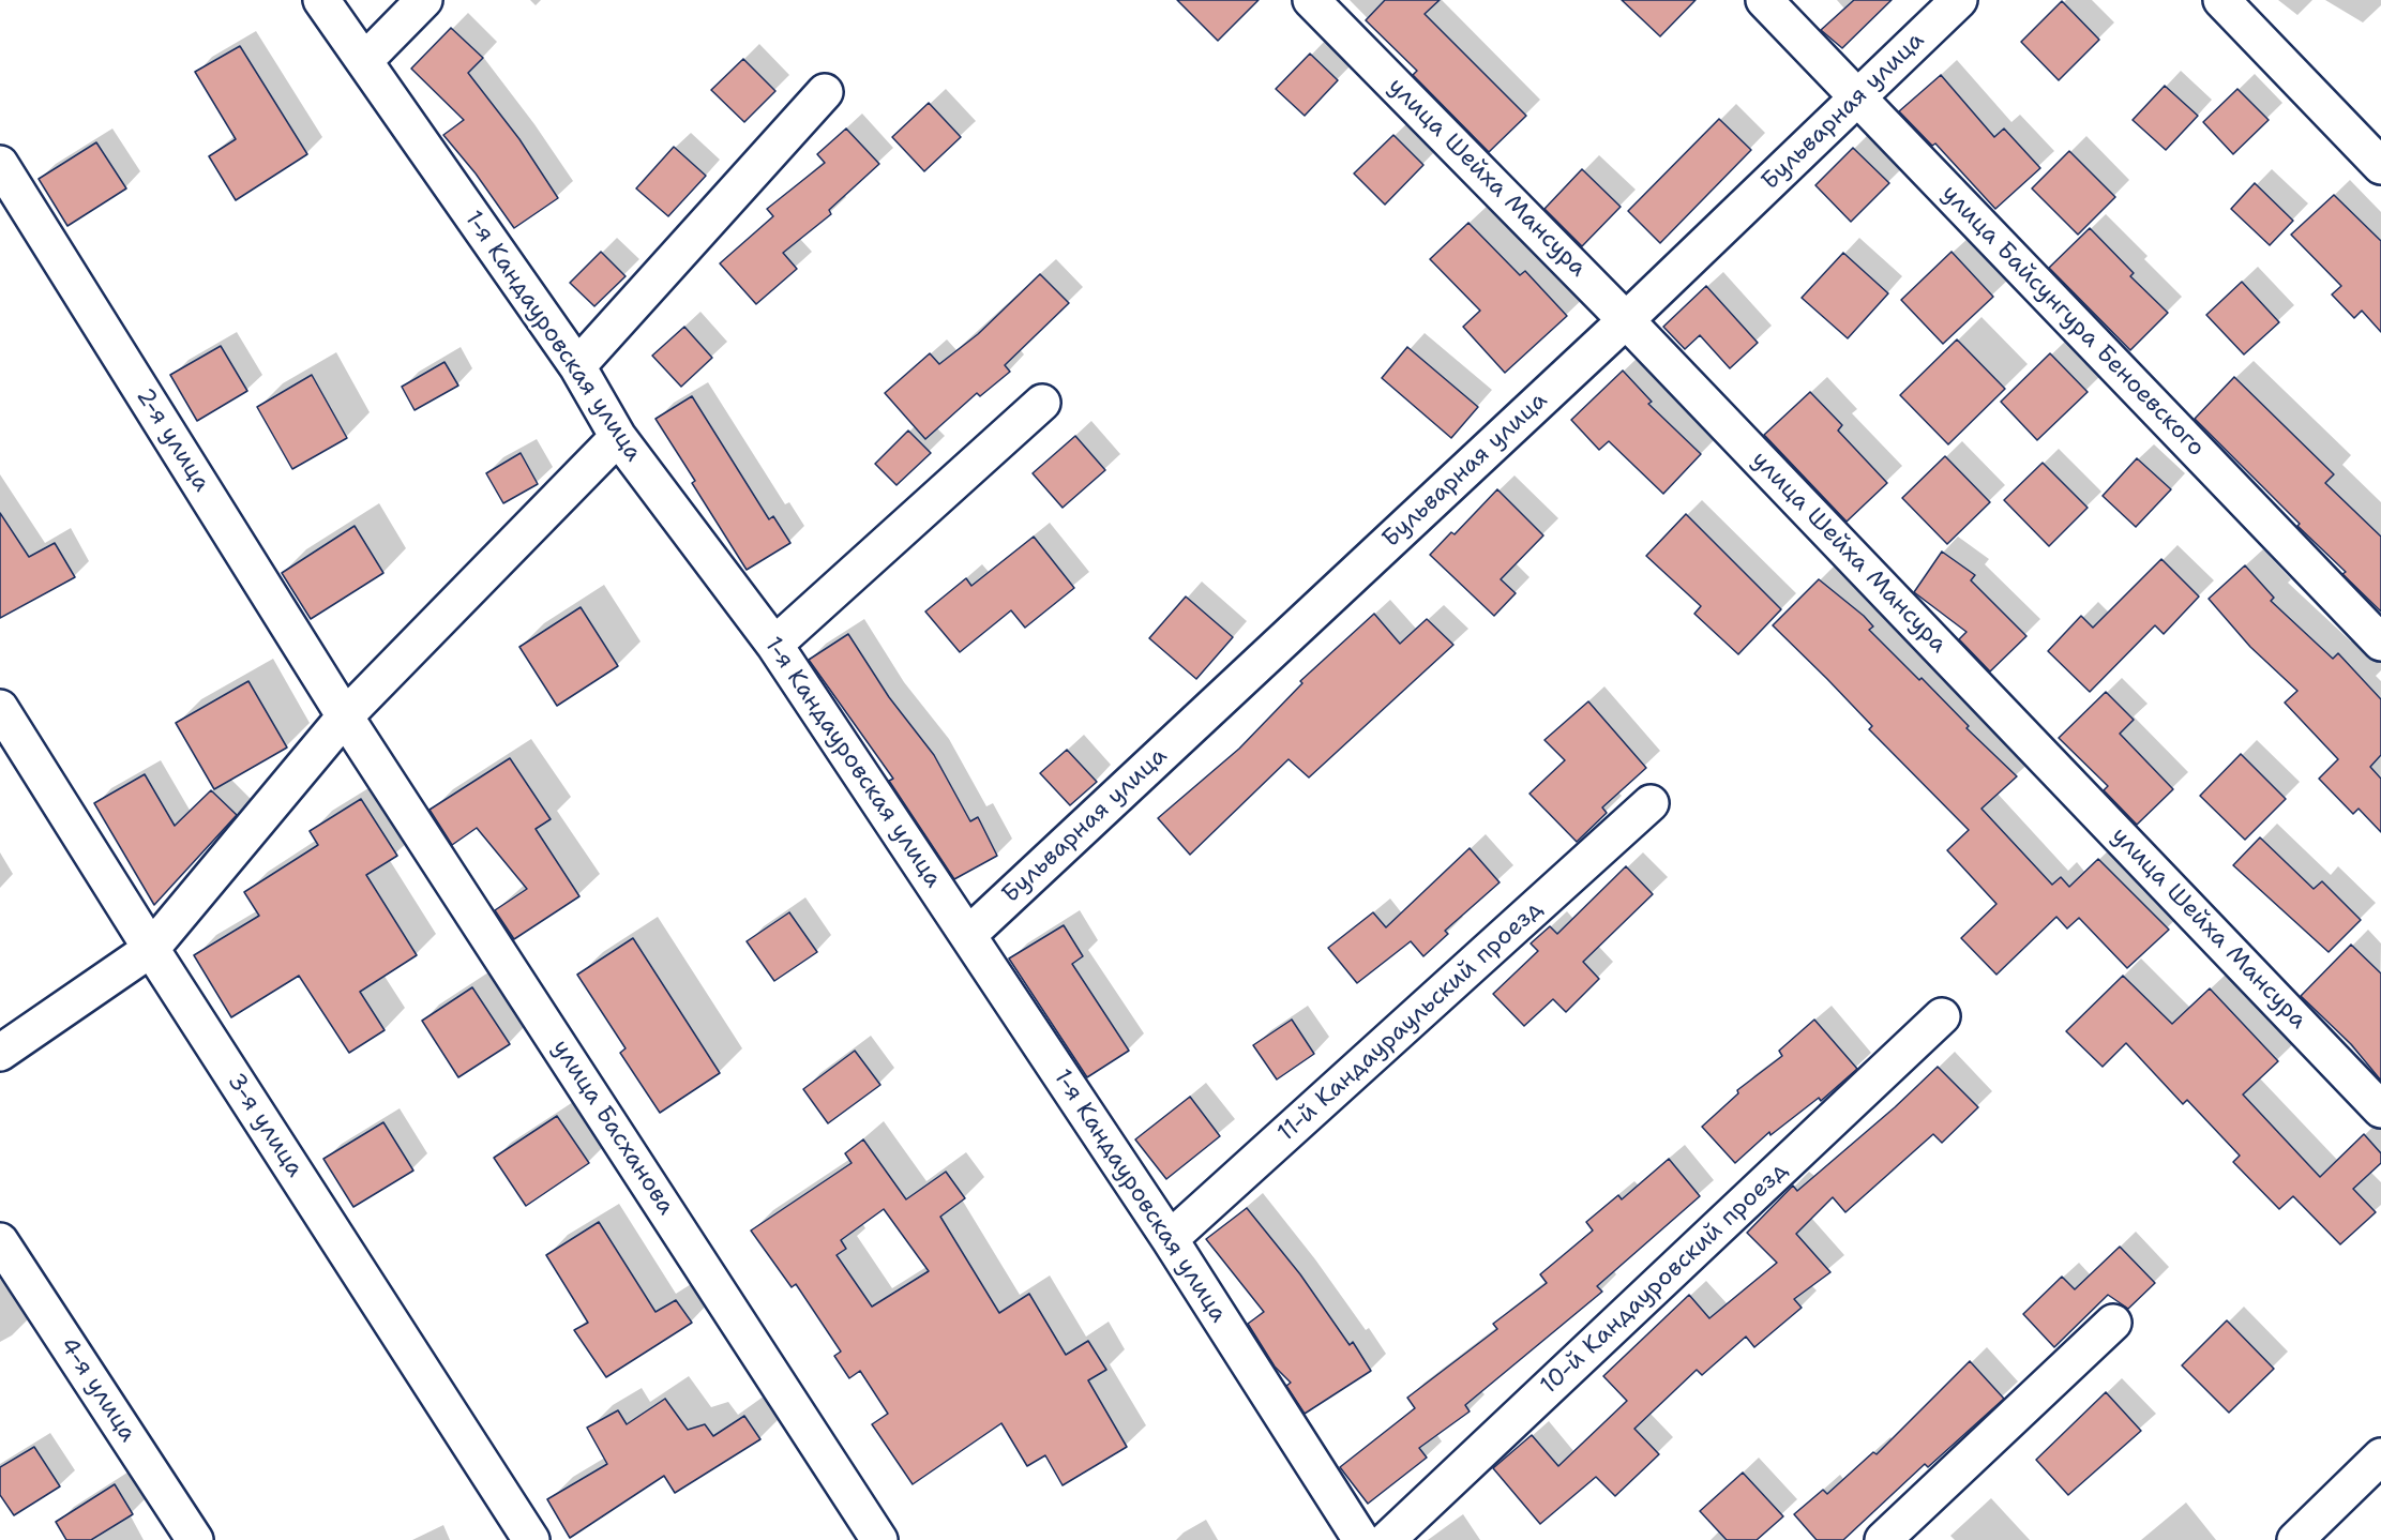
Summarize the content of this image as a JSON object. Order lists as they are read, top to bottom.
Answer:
{
  "streets": {
    "street": [
      "Бульварная улица",
      "улица Шейха Мансура",
      "улица Байсунгура Беноевского",
      "1-я Кандауровская улица",
      "2-я улица",
      "11-й Кандаураульский проезд",
      "3-я улица",
      "улица Басханова",
      "10-й Кандауровский проезд",
      "4-я улица"
    ]
  },
  "crossings": [
    ["Бульварная улица", "улица Шейха Мансура"],
    ["Бульварная улица", "улица Байсунгура Беноевского"],
    ["Бульварная улица", "1-я Кандауровская улица"],
    ["1-я Кандауровская улица", "11-й Кандаураульский проезд"],
    ["2-я улица", "улица Басханова"]
  ]
}
